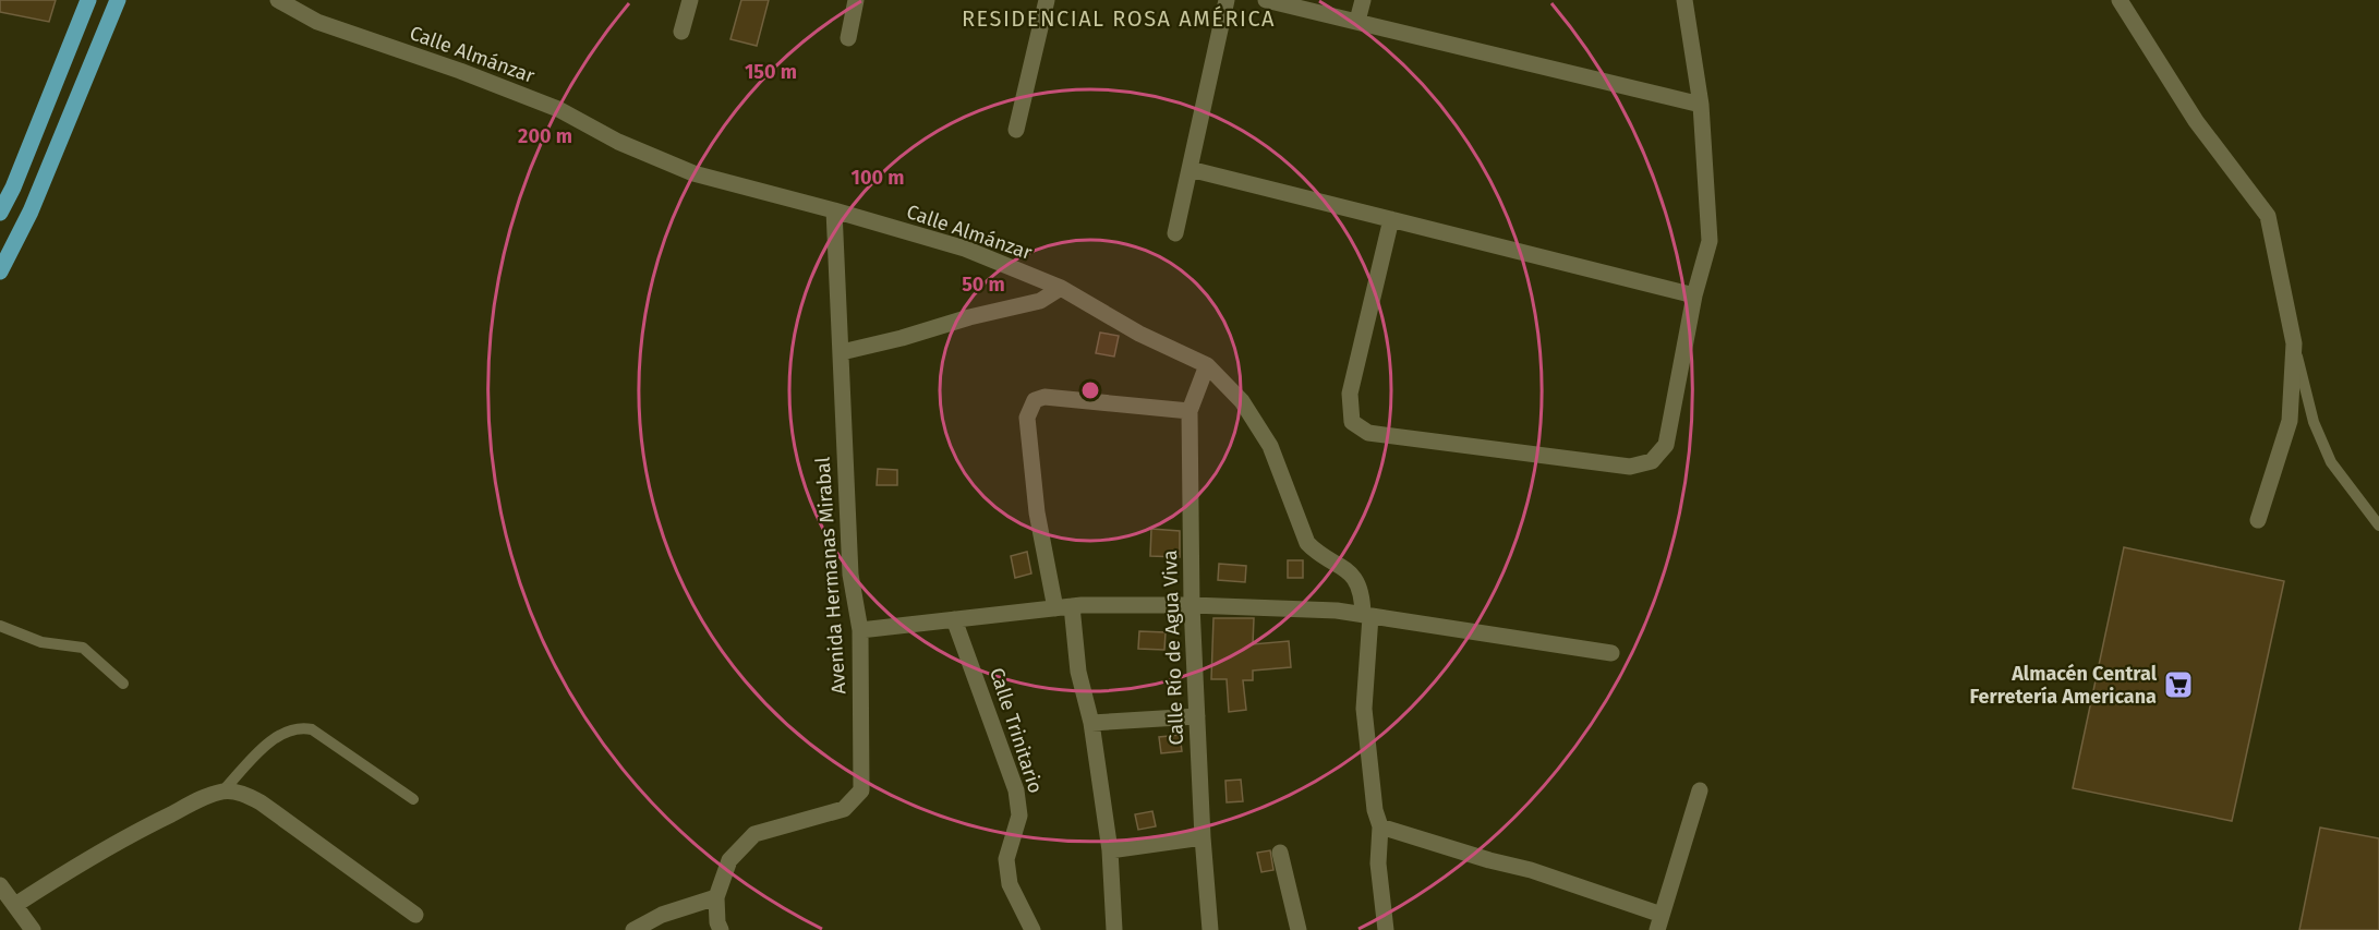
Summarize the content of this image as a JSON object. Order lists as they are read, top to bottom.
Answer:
{
  "streets": {
    "street": [
      "Calle Almánzar",
      "Avenida Hermanas Mirabal",
      "Calle Río de Agua Viva",
      "Calle Trinitario"
    ]
  },
  "crossings": [
    ["Calle Almánzar", "Avenida Hermanas Mirabal"],
    ["Calle Almánzar", "Calle Río de Agua Viva"]
  ],
  "districts": ["RESIDENCIAL ROSA AMÉRICA"],
  "places": {
    "supermarket": ["Almacén Central Ferretería Americana"]
  },
  "rings": [
    "150 m",
    "200 m",
    "100 m",
    "50 m"
  ]
}
